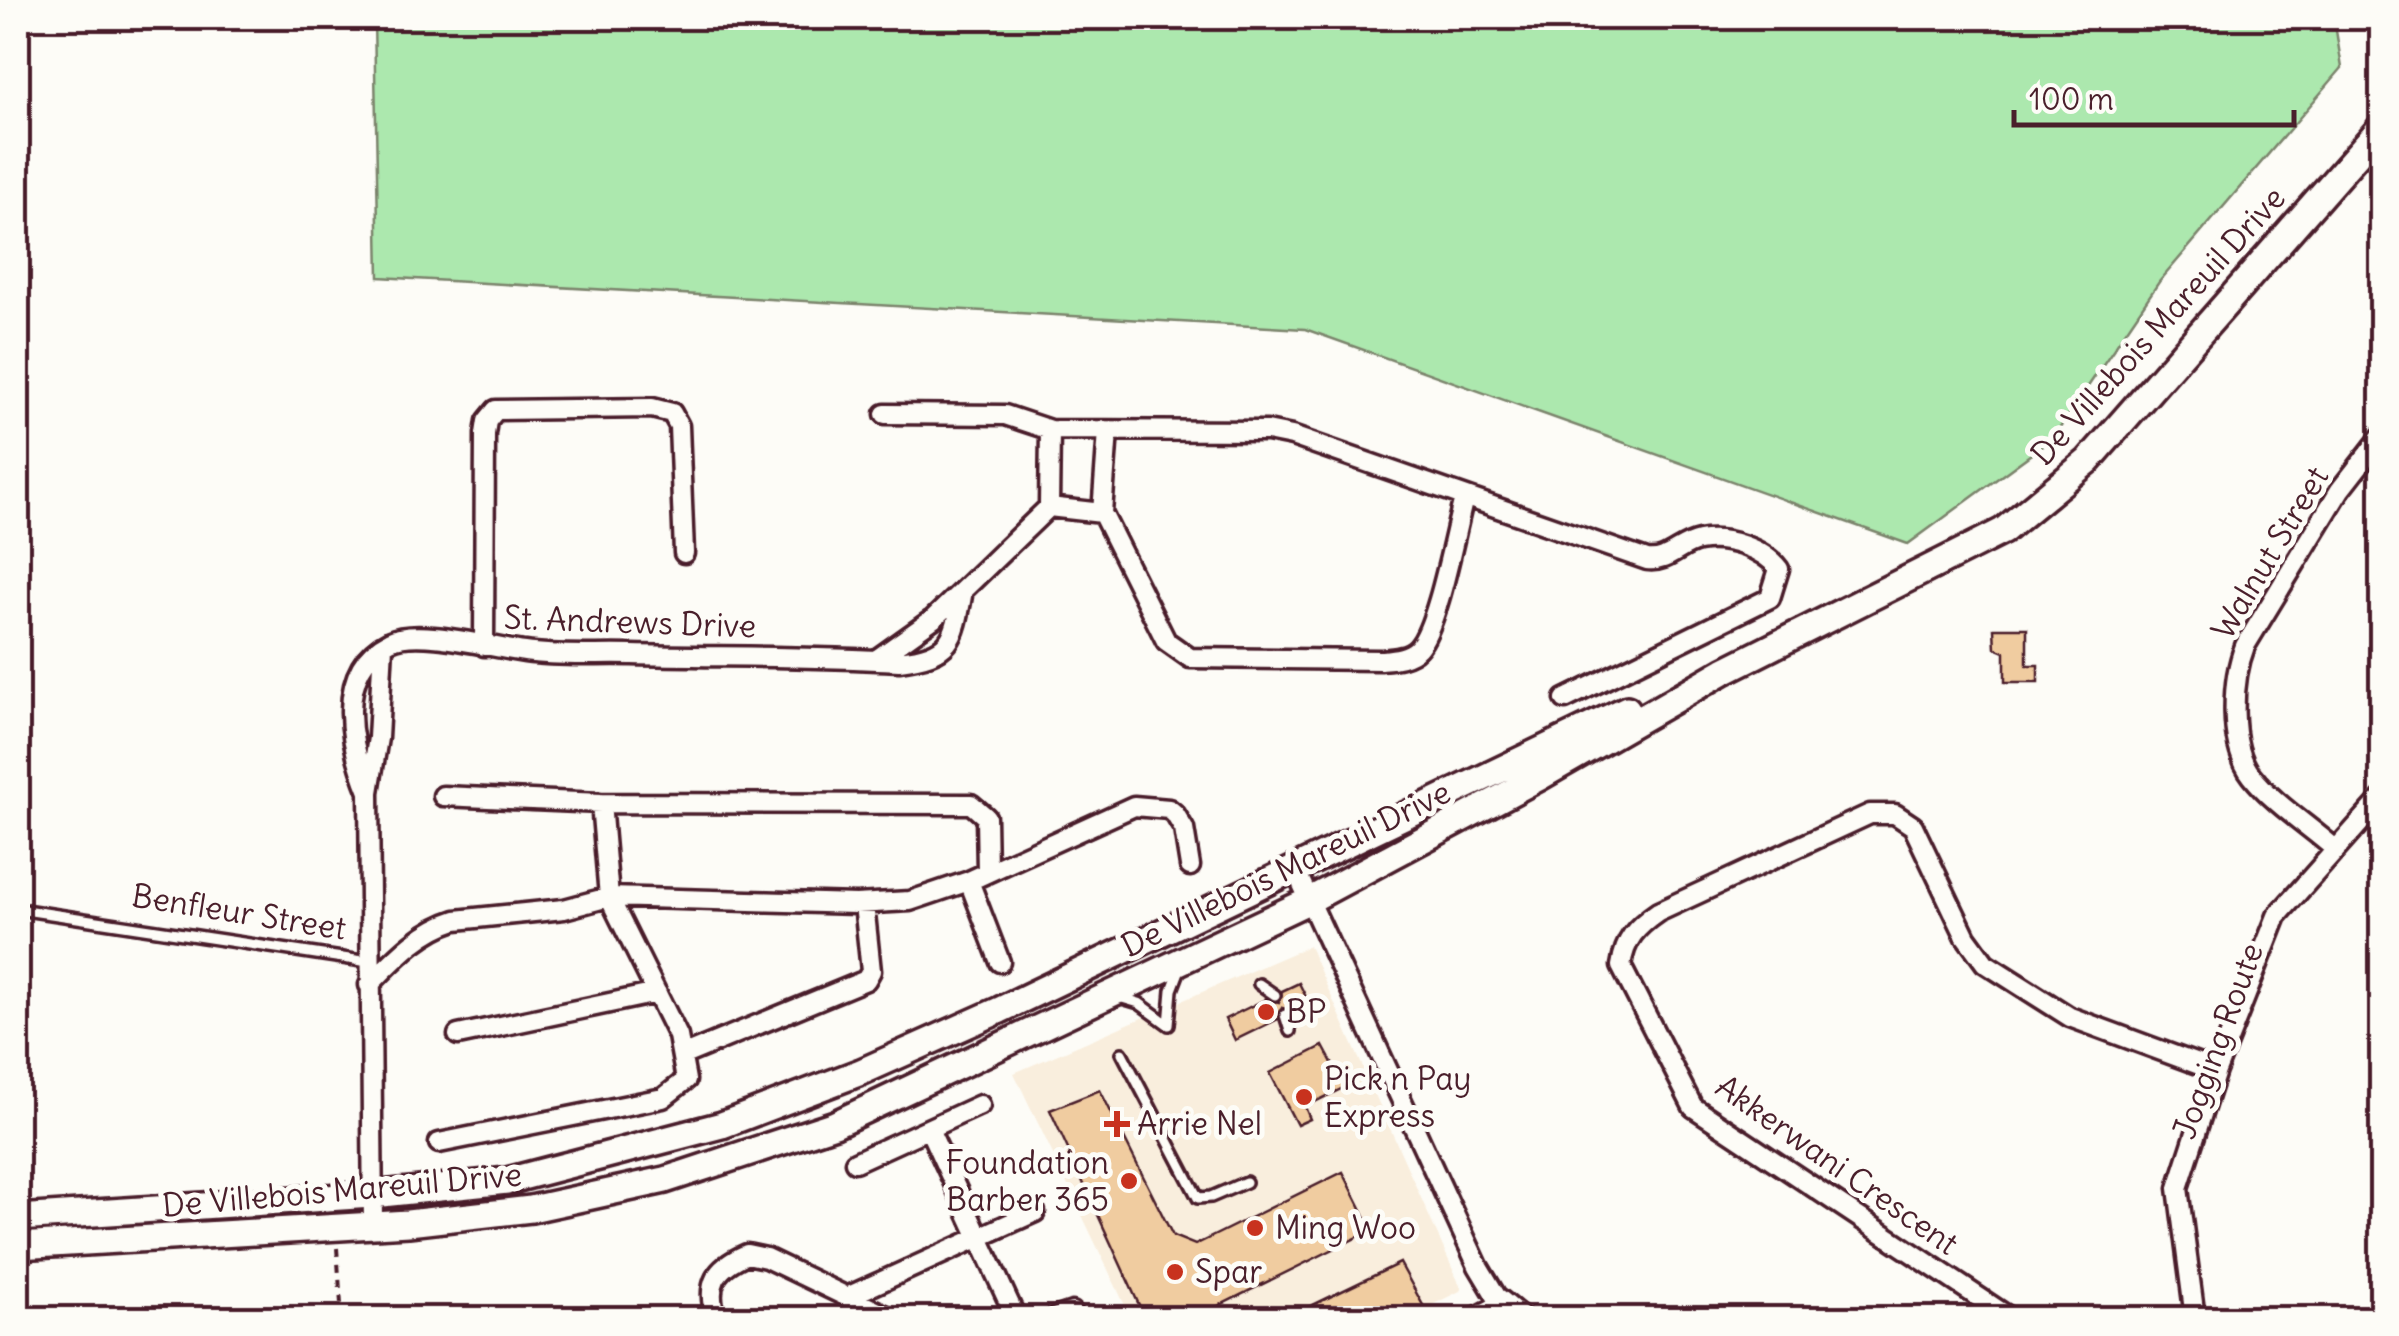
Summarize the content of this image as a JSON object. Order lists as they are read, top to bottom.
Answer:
{
  "streets": {
    "main road": ["De Villebois Mareuil Drive"],
    "street": [
      "Walnut Street",
      "St. Andrews Drive",
      "Benfleur Street",
      "Akkerwani Crescent"
    ]
  },
  "crossings": [
    ["De Villebois Mareuil Drive", "Benfleur Street"]
  ],
  "places": {
    "other": [
      "BP",
      "Pick n Pay Express",
      "Foundation Barber 365",
      "Ming Woo",
      "Spar"
    ],
    "health": ["Arrie Nel"]
  },
  "scale_bar": "100 m"
}
